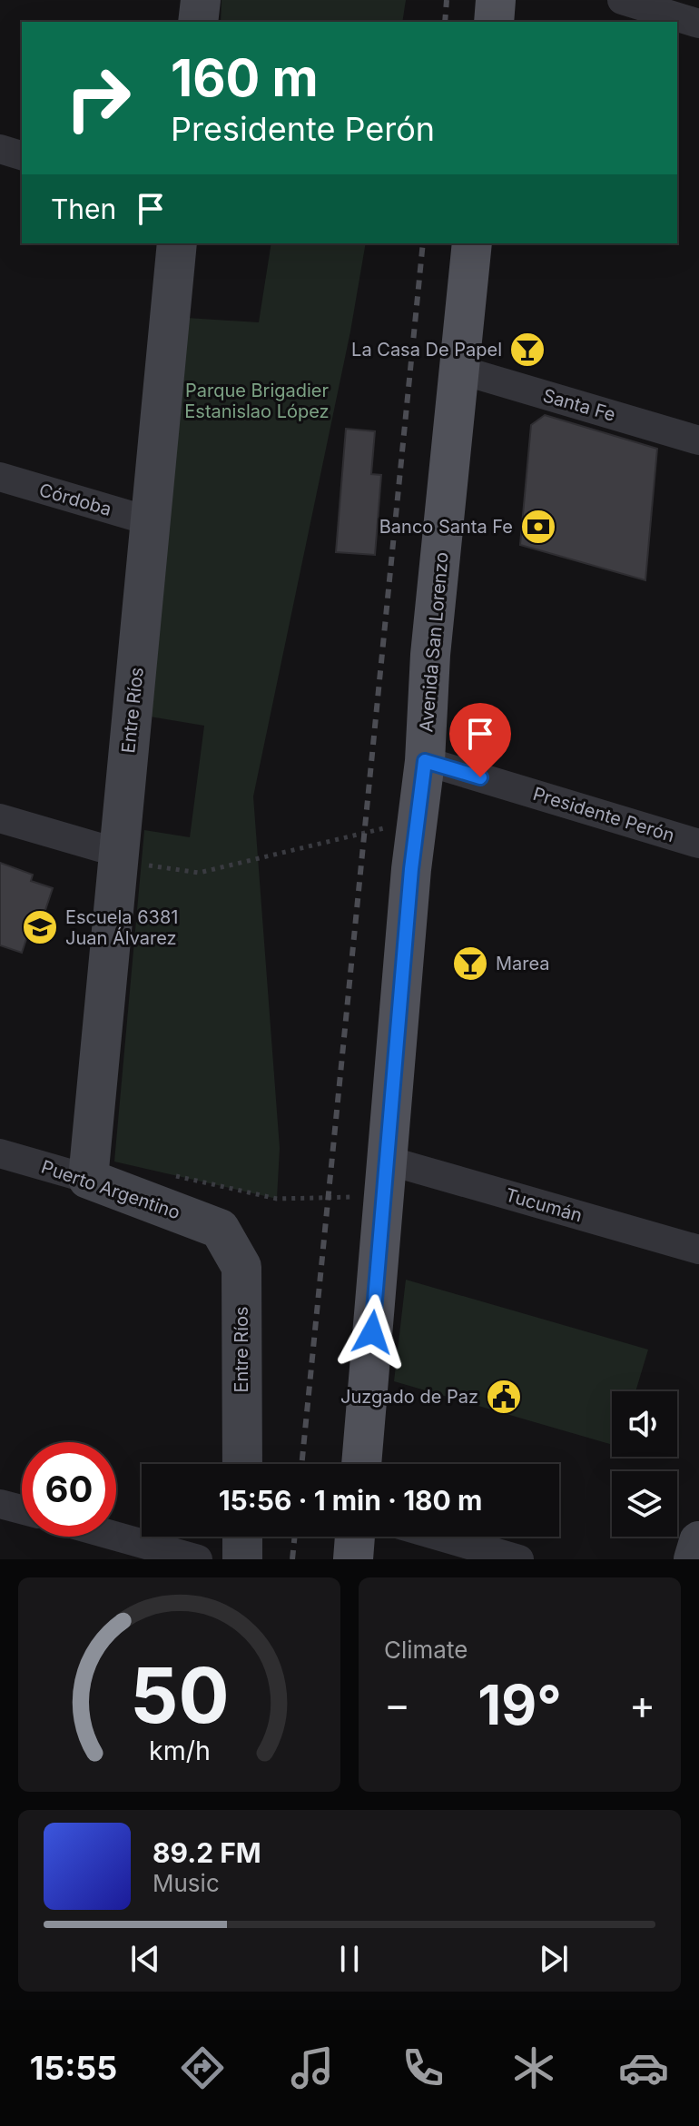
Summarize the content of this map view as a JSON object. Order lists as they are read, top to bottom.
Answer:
{
  "streets": {
    "main road": ["Avenida San Lorenzo"],
    "street": [
      "Santa Fe",
      "Córdoba",
      "Entre Ríos",
      "Presidente Perón",
      "Puerto Argentino",
      "Tucumán"
    ]
  },
  "crossings": [
    ["Santa Fe", "Avenida San Lorenzo"],
    ["Córdoba", "Entre Ríos"],
    ["Avenida San Lorenzo", "Presidente Perón"],
    ["Avenida San Lorenzo", "Tucumán"],
    ["Entre Ríos", "Puerto Argentino"]
  ],
  "parks": ["Parque Brigadier Estanislao López"],
  "places": {
    "bar": ["La Casa De Papel", "Marea"],
    "bank": ["Banco Santa Fe"],
    "school or university": ["Escuela 6381 Juan Álvarez"],
    "public building": ["Juzgado de Paz"]
  },
  "page": {
    "turn": ["160 m", "Presidente Perón"],
    "then": "Then",
    "limit": "60",
    "trip": "15:56 · 1 min · 180 m",
    "tile": "Climate",
    "heat": ["−", "19°", "+"],
    "song": ["89.2 FM", "Music"],
    "tabs": "15:55",
    "gauge": ["50", "km/h"]
  }
}
